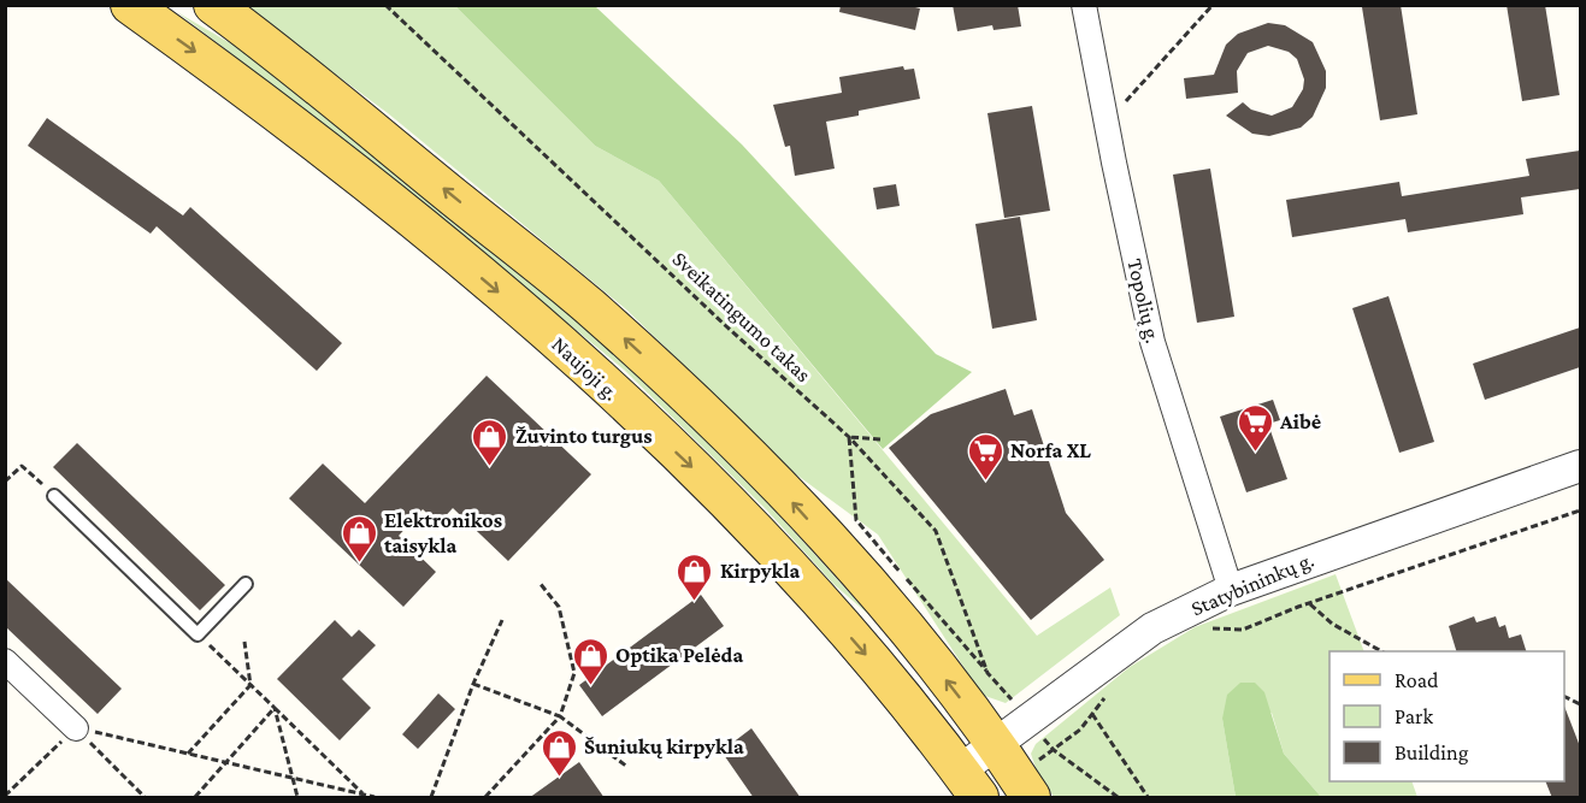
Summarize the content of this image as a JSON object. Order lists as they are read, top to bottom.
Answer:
{
  "streets": {
    "main road": ["Naujoji g."],
    "street": ["Topolių g.", "Statybininkų g."],
    "path": ["Sveikatingumo takas"]
  },
  "crossings": [
    ["Topolių g.", "Statybininkų g."],
    ["Naujoji g.", "Statybininkų g."]
  ],
  "places": {
    "supermarket": ["Aibė", "Norfa XL"],
    "shop": [
      "Žuvinto turgus",
      "Elektronikos taisykla",
      "Kirpykla",
      "Optika Pelėda",
      "Šuniukų kirpykla"
    ]
  },
  "legend": ["Road", "Park", "Building"]
}
